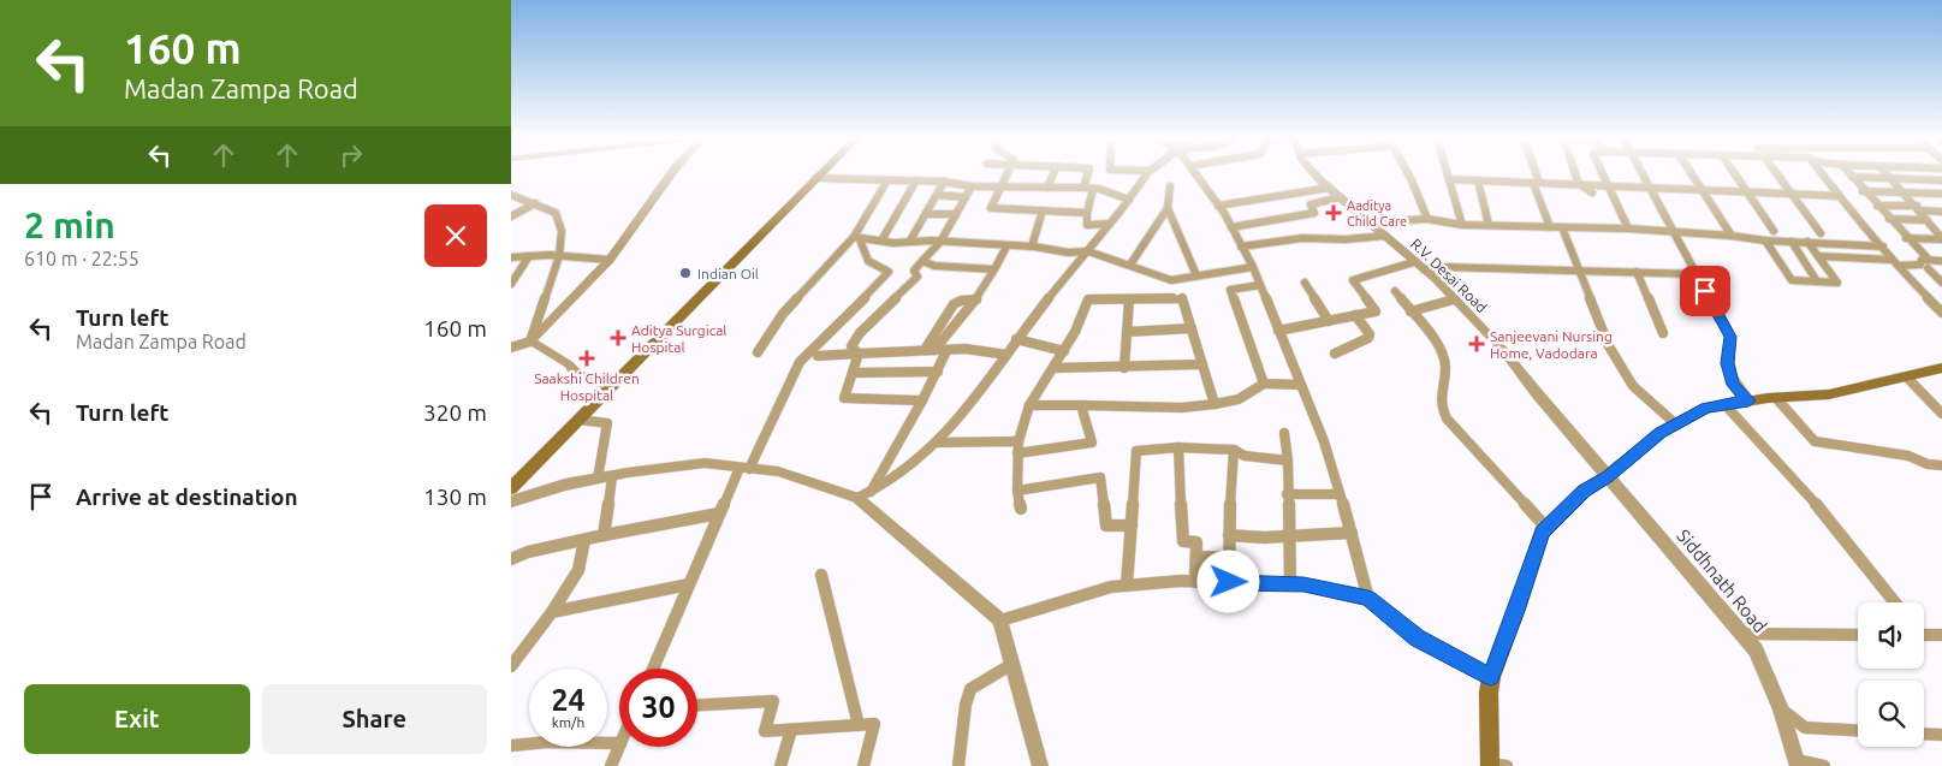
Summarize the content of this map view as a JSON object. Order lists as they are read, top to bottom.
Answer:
{
  "streets": {
    "street": ["R.V. Desai Road", "Siddhnath Road"]
  },
  "crossings": [
    ["R.V. Desai Road", "Siddhnath Road"]
  ],
  "places": {
    "health": [
      "Aaditya Child Care",
      "Aditya Surgical Hospital",
      "Sanjeevani Nursing Home, Vadodara",
      "Saakshi Children Hospital"
    ],
    "other": ["Indian Oil"]
  },
  "page": {
    "turn": ["160 m", "Madan Zampa Road"],
    "heading": ["2 min", "610 m · 22:55"],
    "list": [
      {
        "name": "Turn left",
        "note": "Madan Zampa Road",
        "value": "160 m"
      },
      {
        "name": "Turn left",
        "value": "320 m"
      },
      {
        "name": "Arrive at destination",
        "value": "130 m"
      }
    ],
    "speed": "24 km/h",
    "limit": "30",
    "buttons": ["Exit", "Share"]
  }
}
